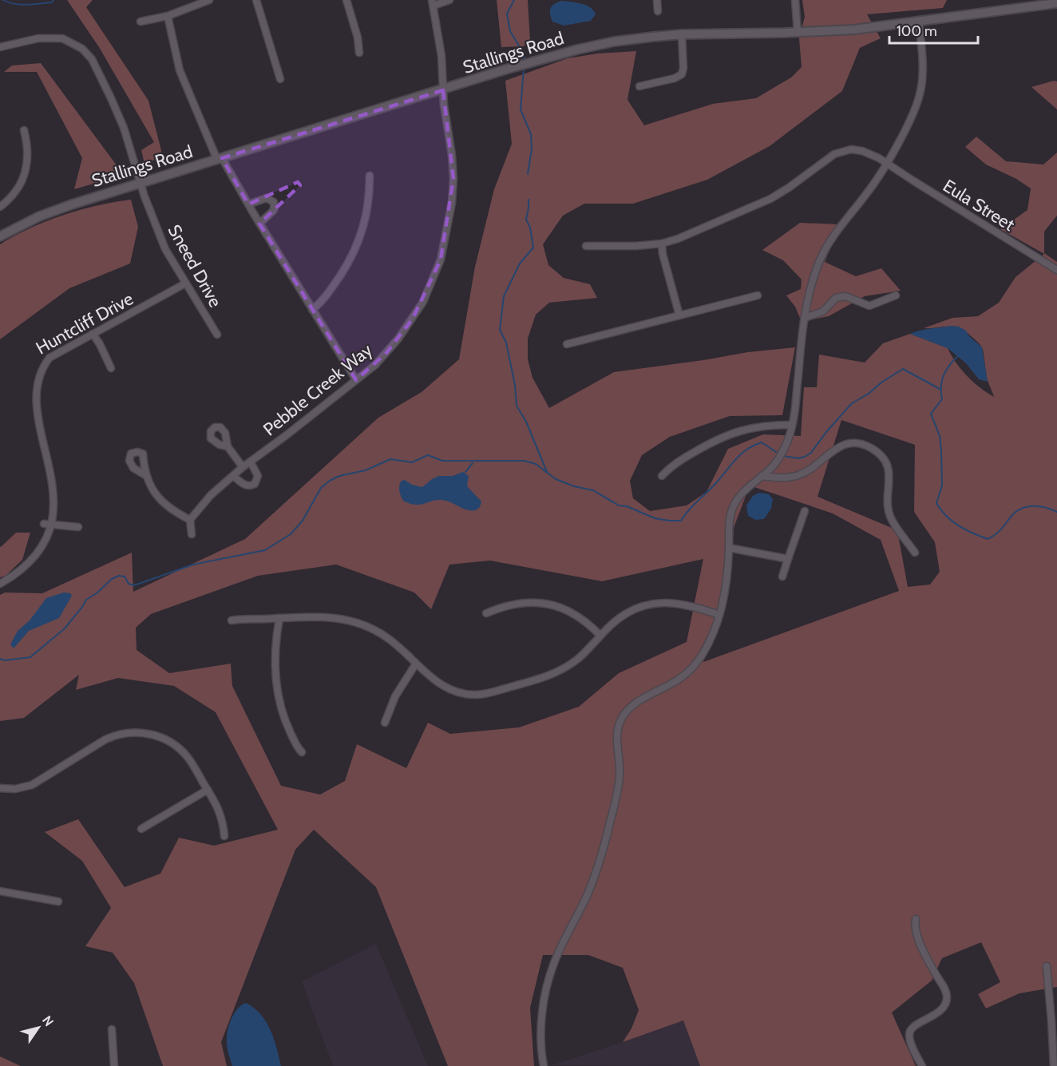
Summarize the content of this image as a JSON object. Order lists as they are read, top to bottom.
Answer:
{
  "streets": {
    "street": [
      "Stallings Road",
      "Eula Street",
      "Sneed Drive",
      "Huntcliff Drive",
      "Pebble Creek Way"
    ]
  },
  "crossings": [
    ["Stallings Road", "Sneed Drive"],
    ["Stallings Road", "Pebble Creek Way"],
    ["Sneed Drive", "Huntcliff Drive"]
  ],
  "scale_bar": "100 m",
  "north": "top right"
}
